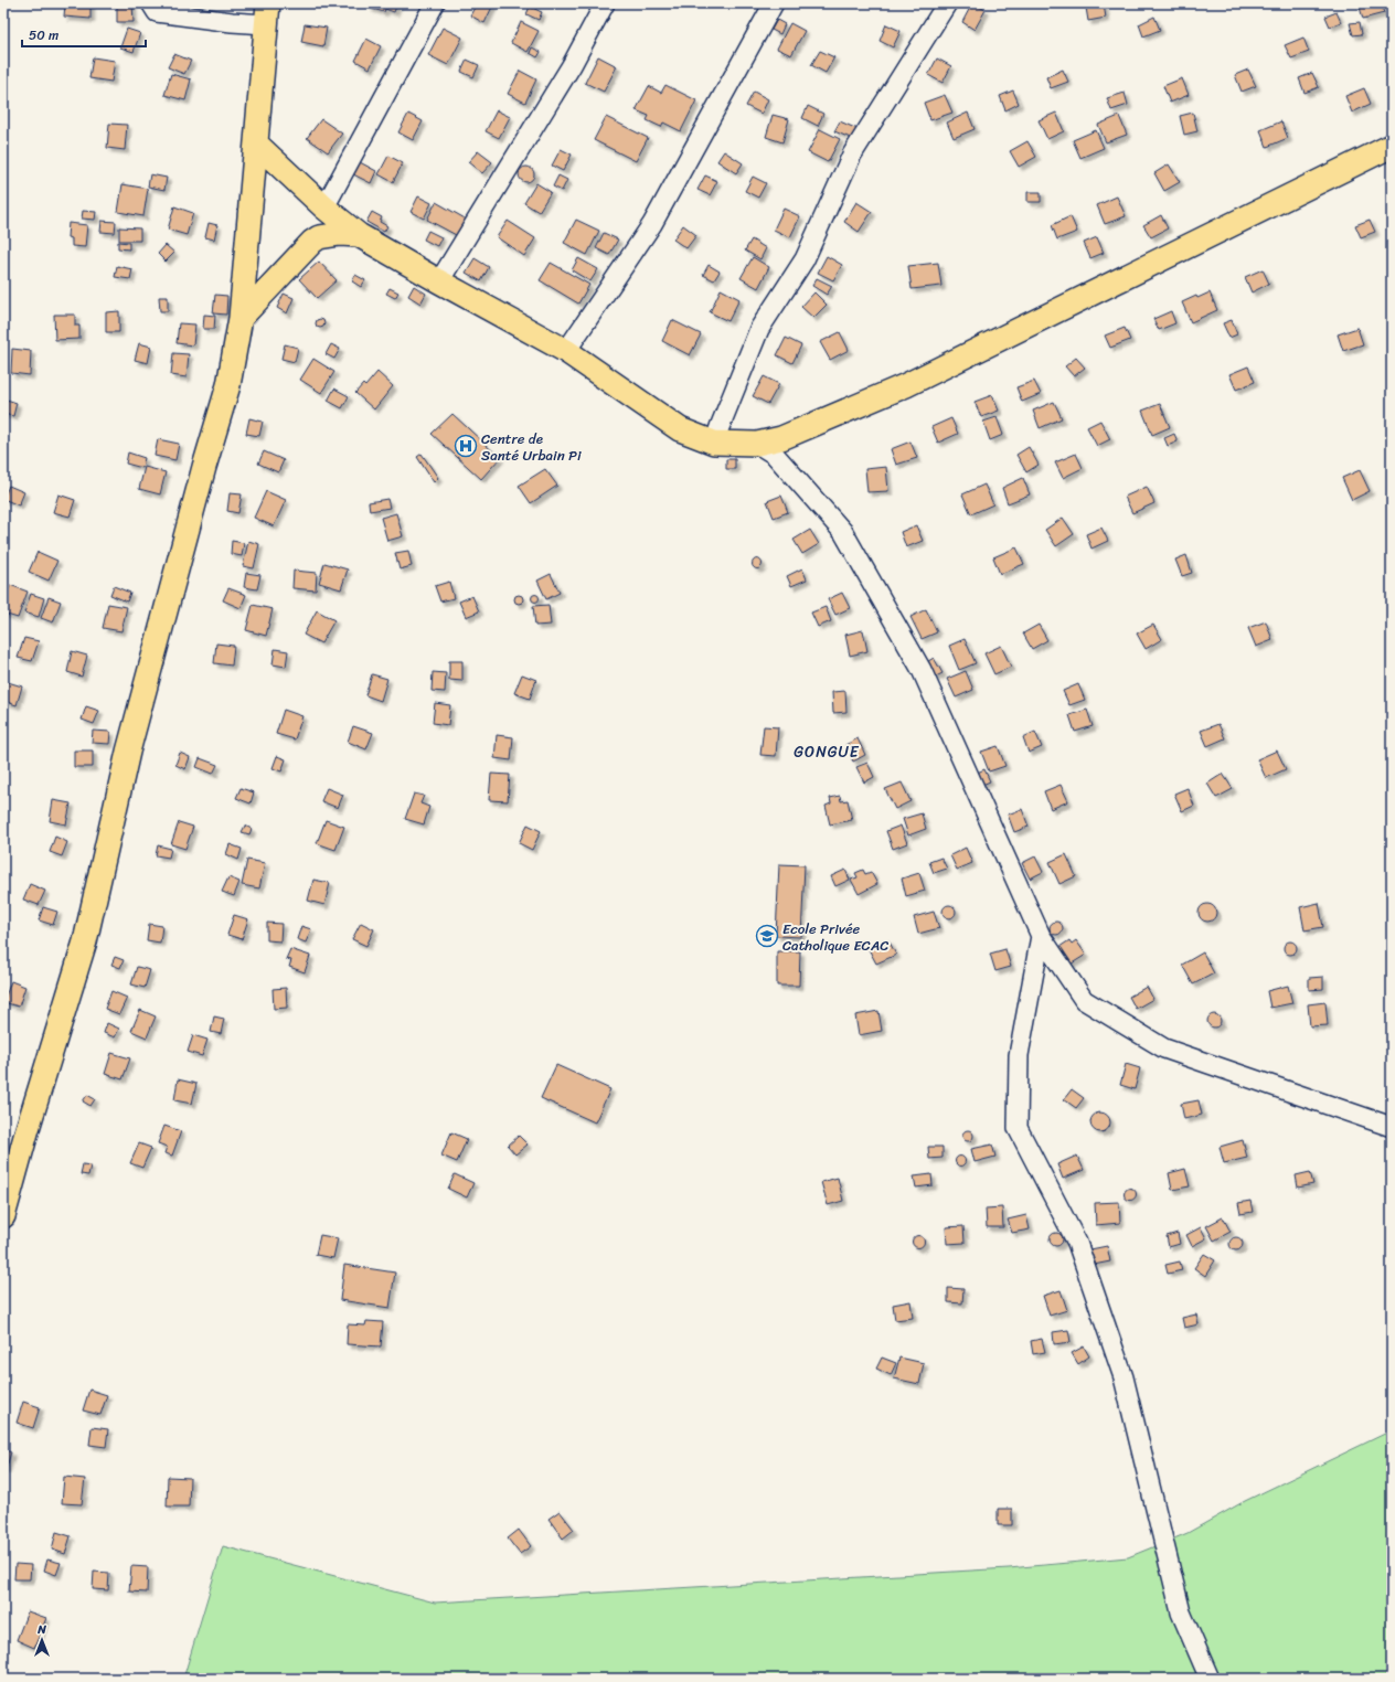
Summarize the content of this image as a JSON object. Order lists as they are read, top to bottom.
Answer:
{
  "districts": ["GONGUE"],
  "places": {
    "hospital": ["Centre de Santé Urbain Pi"],
    "school or university": ["Ecole Privée Catholique ECAC"]
  },
  "scale_bar": "50 m",
  "north": "top"
}
